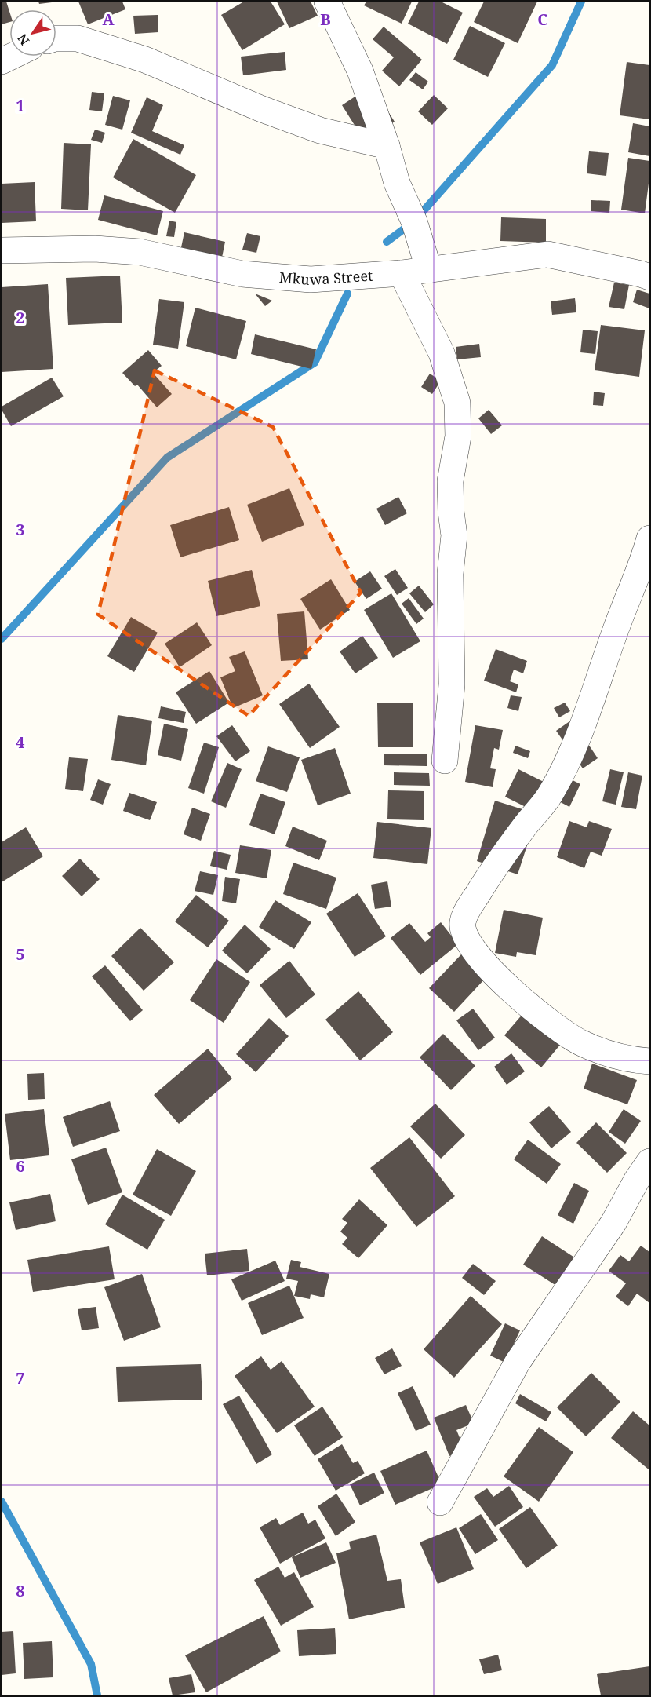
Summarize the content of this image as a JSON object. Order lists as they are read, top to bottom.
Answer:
{
  "streets": {
    "street": ["Mkuwa Street"]
  },
  "north": "bottom left",
  "grid": {
    "columns": ["A", "B", "C"],
    "rows": [
      "1",
      "2",
      "3",
      "4",
      "5",
      "6",
      "7",
      "8"
    ]
  }
}
